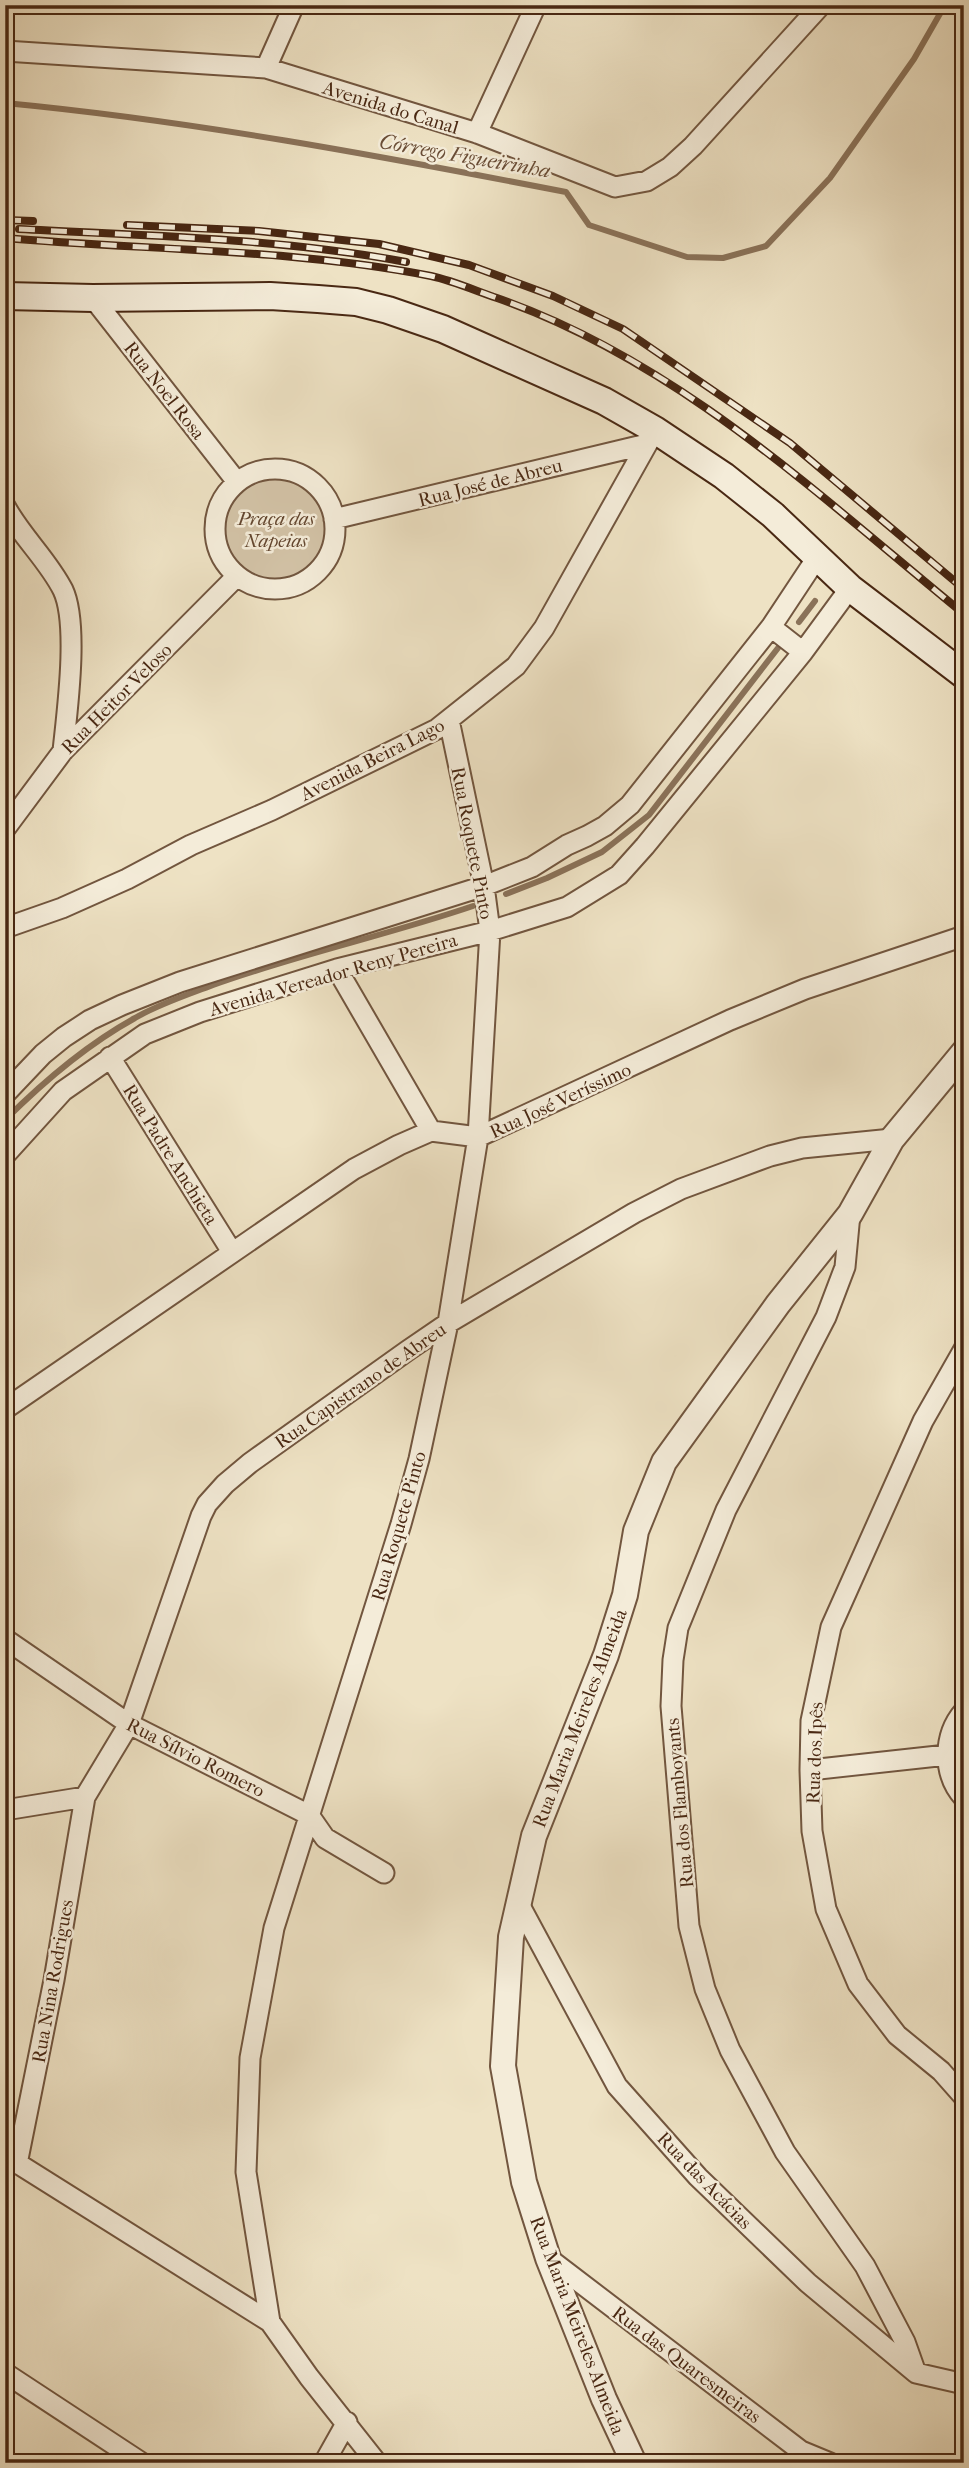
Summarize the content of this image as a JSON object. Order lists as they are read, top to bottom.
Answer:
{
  "streets": {
    "street": [
      "Avenida do Canal",
      "Rua Noel Rosa",
      "Rua José de Abreu",
      "Rua Heitor Veloso",
      "Avenida Beira Lago",
      "Rua Roquete Pinto",
      "Avenida Vereador Reny Pereira",
      "Rua José Veríssimo",
      "Rua Padre Anchieta",
      "Rua Capistrano de Abreu",
      "Rua Maria Meireles Almeida",
      "Rua dos Ipês",
      "Rua Sílvio Romero",
      "Rua dos Flamboyants",
      "Rua Nina Rodrigues",
      "Rua das Acácias",
      "Rua das Quaresmeiras"
    ]
  },
  "crossings": [
    ["Rua Noel Rosa", "Rua José de Abreu"],
    ["Rua Noel Rosa", "Rua Heitor Veloso"],
    ["Rua José de Abreu", "Rua Heitor Veloso"],
    ["Rua José de Abreu", "Avenida Beira Lago"],
    ["Avenida Beira Lago", "Rua Roquete Pinto"],
    ["Rua Roquete Pinto", "Avenida Vereador Reny Pereira"],
    ["Rua Roquete Pinto", "Rua José Veríssimo"],
    ["Rua Roquete Pinto", "Rua Capistrano de Abreu"],
    ["Rua Roquete Pinto", "Rua Sílvio Romero"],
    ["Avenida Vereador Reny Pereira", "Rua Padre Anchieta"],
    ["Rua José Veríssimo", "Rua Padre Anchieta"],
    ["Rua Capistrano de Abreu", "Rua Maria Meireles Almeida"],
    ["Rua Capistrano de Abreu", "Rua Sílvio Romero"],
    ["Rua Capistrano de Abreu", "Rua Nina Rodrigues"],
    ["Rua Maria Meireles Almeida", "Rua dos Flamboyants"],
    ["Rua Maria Meireles Almeida", "Rua das Acácias"],
    ["Rua Maria Meireles Almeida", "Rua das Quaresmeiras"],
    ["Rua dos Flamboyants", "Rua das Acácias"]
  ],
  "water": ["Córrego Figueirinha"],
  "parks": ["Praça das Napeias"]
}
